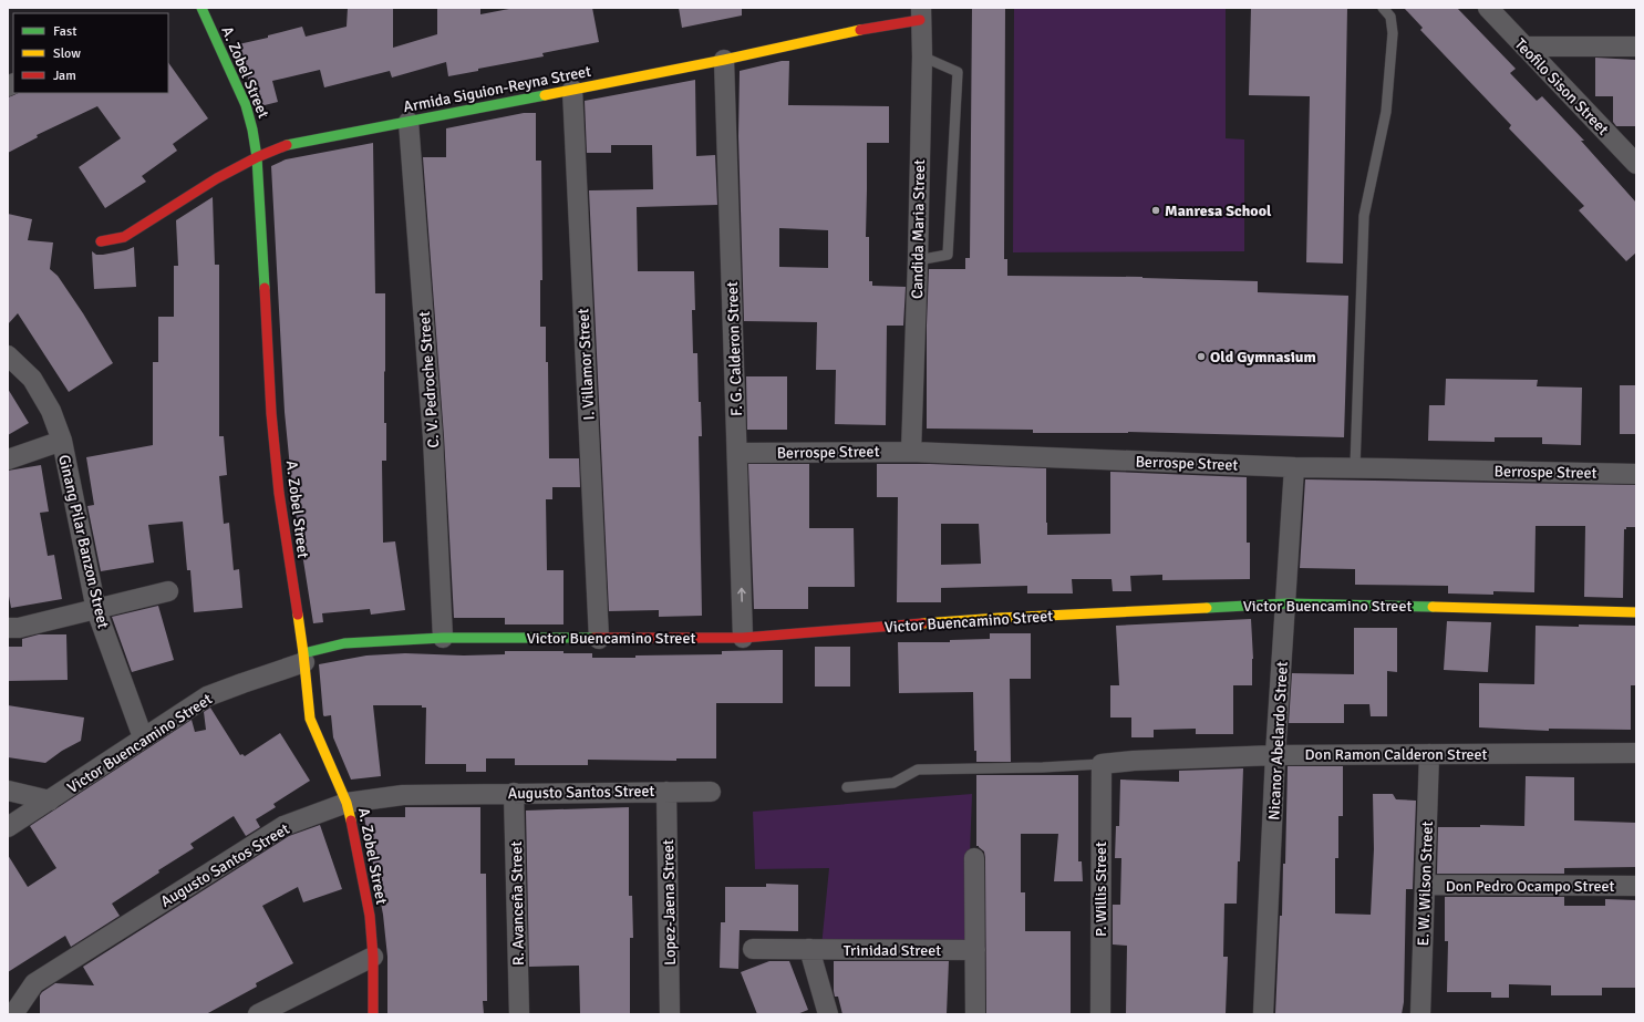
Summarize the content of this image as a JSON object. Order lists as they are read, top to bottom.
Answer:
{
  "streets": {
    "street": [
      "A. Zobel Street",
      "Teofilo Sison Street",
      "Armida Siguion-Reyna Street",
      "Candida Maria Street",
      "F. G. Calderon Street",
      "I. Villamor Street",
      "C. V. Pedroche Street",
      "Berrospe Street",
      "Ginang Pilar Banzon Street",
      "Victor Buencamino Street",
      "Nicanor Abelardo Street",
      "Don Ramon Calderon Street",
      "Augusto Santos Street",
      "E. W. Wilson Street",
      "Don Pedro Ocampo Street",
      "P. Willis Street",
      "Lopez-Jaena Street",
      "R. Avanceña Street",
      "Trinidad Street"
    ]
  },
  "crossings": [
    ["A. Zobel Street", "Armida Siguion-Reyna Street"],
    ["A. Zobel Street", "Victor Buencamino Street"],
    ["A. Zobel Street", "Augusto Santos Street"],
    ["Armida Siguion-Reyna Street", "Candida Maria Street"],
    ["Armida Siguion-Reyna Street", "F. G. Calderon Street"],
    ["Armida Siguion-Reyna Street", "I. Villamor Street"],
    ["Armida Siguion-Reyna Street", "C. V. Pedroche Street"],
    ["Candida Maria Street", "Berrospe Street"],
    ["F. G. Calderon Street", "Berrospe Street"],
    ["F. G. Calderon Street", "Victor Buencamino Street"],
    ["I. Villamor Street", "Victor Buencamino Street"],
    ["C. V. Pedroche Street", "Victor Buencamino Street"],
    ["Berrospe Street", "Nicanor Abelardo Street"],
    ["Ginang Pilar Banzon Street", "Victor Buencamino Street"],
    ["Victor Buencamino Street", "Nicanor Abelardo Street"],
    ["Nicanor Abelardo Street", "Don Ramon Calderon Street"],
    ["Don Ramon Calderon Street", "E. W. Wilson Street"],
    ["Don Ramon Calderon Street", "P. Willis Street"],
    ["Augusto Santos Street", "Lopez-Jaena Street"],
    ["Augusto Santos Street", "R. Avanceña Street"],
    ["E. W. Wilson Street", "Don Pedro Ocampo Street"]
  ],
  "places": ["Manresa School", "Old Gymnasium"],
  "legend": ["Fast", "Slow", "Jam"]
}
